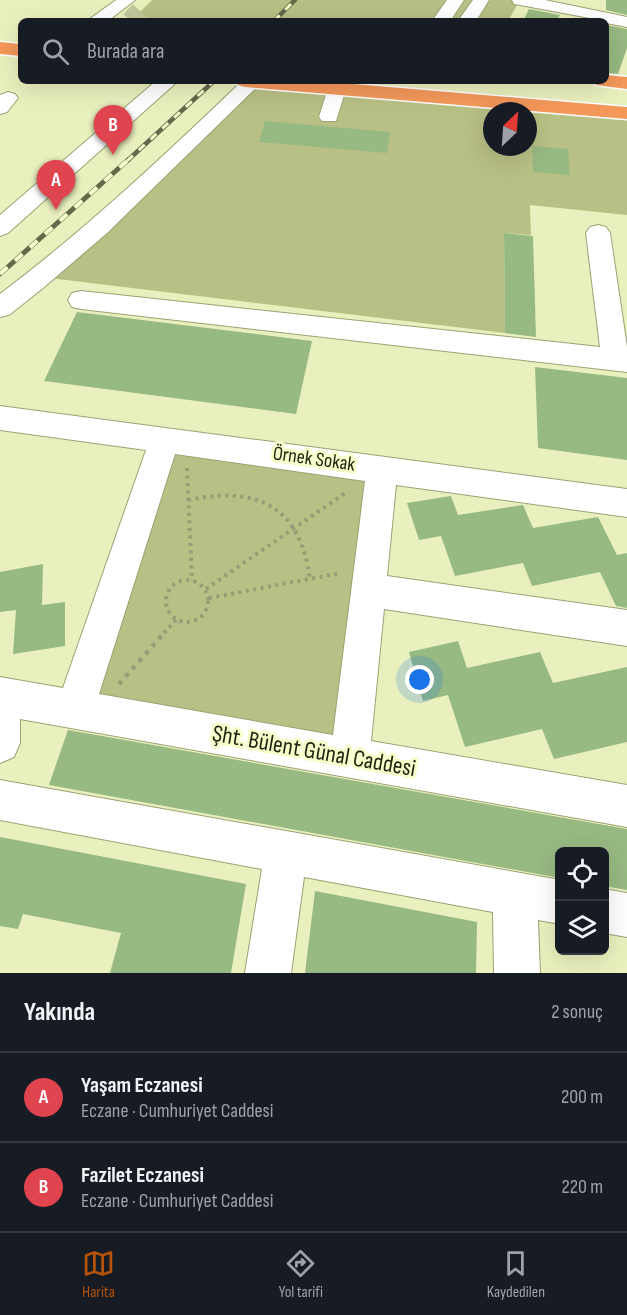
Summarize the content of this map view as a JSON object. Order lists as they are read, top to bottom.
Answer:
{
  "streets": {
    "street": ["Örnek Sokak", "Şht. Bülent Günal Caddesi"]
  },
  "north": "top right",
  "page": {
    "search": "Burada ara",
    "pins": ["B", "A"],
    "heading": ["Yakında", "2 sonuç"],
    "list": [
      {
        "mark": "A",
        "name": "Yaşam Eczanesi",
        "note": "Eczane · Cumhuriyet Caddesi",
        "value": "200 m"
      },
      {
        "mark": "B",
        "name": "Fazilet Eczanesi",
        "note": "Eczane · Cumhuriyet Caddesi",
        "value": "220 m"
      }
    ],
    "nav": ["Harita", "Yol tarifi", "Kaydedilen"]
  }
}
